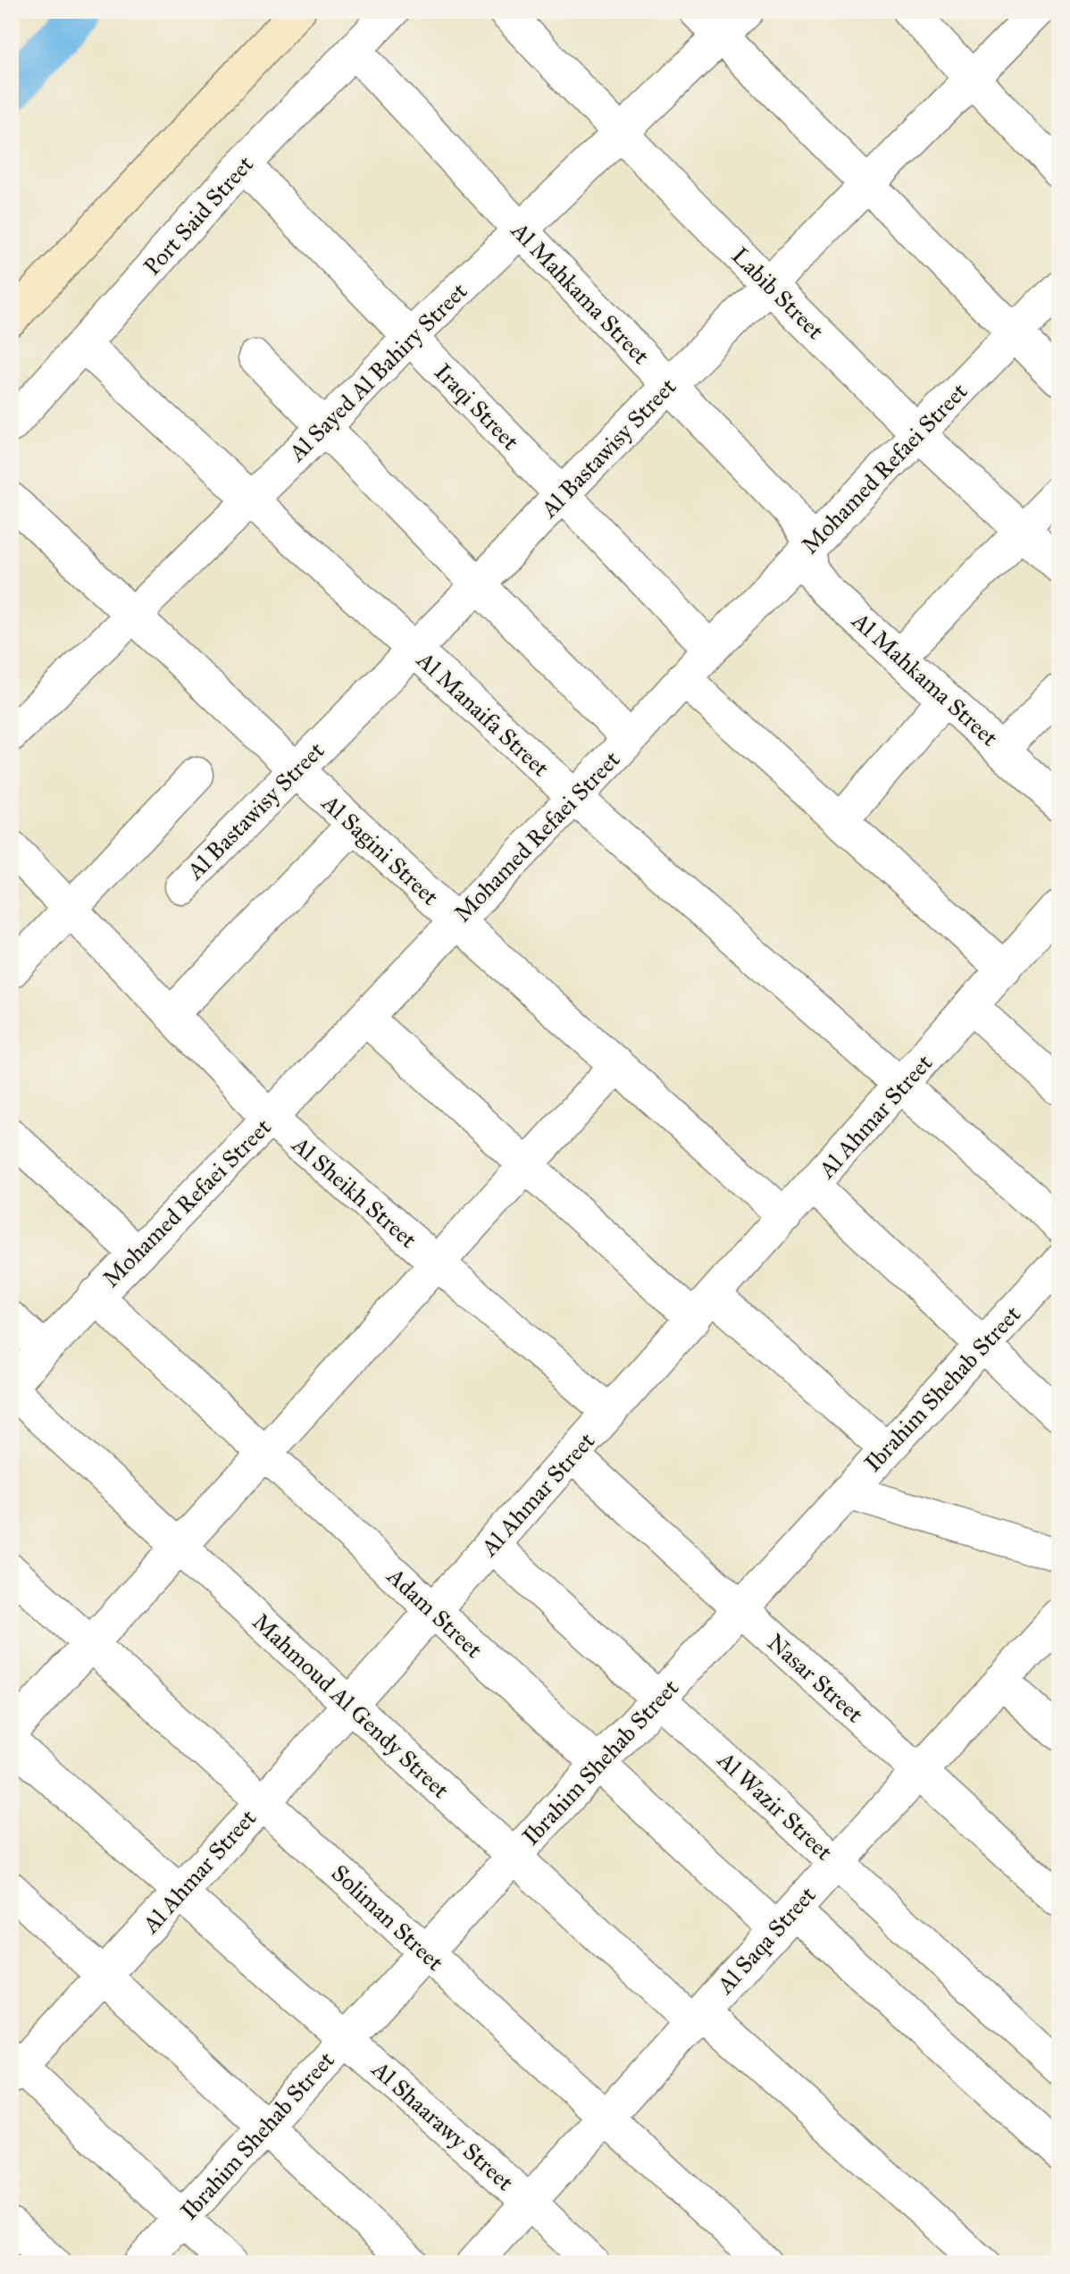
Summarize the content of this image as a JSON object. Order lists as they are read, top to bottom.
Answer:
{
  "streets": {
    "street": [
      "Port Said Street",
      "Al Mahkama Street",
      "Labib Street",
      "Al Sayed Al Bahiry Street",
      "Iraqi Street",
      "Al Bastawisy Street",
      "Mohamed Refaei Street",
      "Al Manaifa Street",
      "Al Sagini Street",
      "Al Ahmar Street",
      "Al Sheikh Street",
      "Ibrahim Shehab Street",
      "Adam Street",
      "Nasar Street",
      "Mahmoud Al Gendy Street",
      "Al Wazir Street",
      "Soliman Street",
      "Al Saqa Street",
      "Al Shaarawy Street"
    ]
  },
  "crossings": [
    ["Port Said Street", "Al Mahkama Street"],
    ["Port Said Street", "Iraqi Street"],
    ["Port Said Street", "Al Manaifa Street"],
    ["Al Mahkama Street", "Al Sayed Al Bahiry Street"],
    ["Al Mahkama Street", "Al Bastawisy Street"],
    ["Al Mahkama Street", "Mohamed Refaei Street"],
    ["Labib Street", "Al Sayed Al Bahiry Street"],
    ["Labib Street", "Al Bastawisy Street"],
    ["Labib Street", "Mohamed Refaei Street"],
    ["Al Sayed Al Bahiry Street", "Iraqi Street"],
    ["Al Sayed Al Bahiry Street", "Al Manaifa Street"],
    ["Al Sayed Al Bahiry Street", "Al Sagini Street"],
    ["Iraqi Street", "Al Bastawisy Street"],
    ["Iraqi Street", "Mohamed Refaei Street"],
    ["Al Bastawisy Street", "Al Manaifa Street"],
    ["Al Bastawisy Street", "Al Sagini Street"],
    ["Mohamed Refaei Street", "Al Manaifa Street"],
    ["Mohamed Refaei Street", "Al Sagini Street"],
    ["Mohamed Refaei Street", "Al Sheikh Street"],
    ["Mohamed Refaei Street", "Adam Street"],
    ["Al Manaifa Street", "Al Ahmar Street"],
    ["Al Sagini Street", "Al Ahmar Street"],
    ["Al Ahmar Street", "Al Sheikh Street"],
    ["Al Ahmar Street", "Adam Street"],
    ["Al Ahmar Street", "Nasar Street"],
    ["Al Ahmar Street", "Mahmoud Al Gendy Street"],
    ["Al Ahmar Street", "Al Wazir Street"],
    ["Al Ahmar Street", "Soliman Street"],
    ["Al Ahmar Street", "Al Shaarawy Street"],
    ["Ibrahim Shehab Street", "Adam Street"],
    ["Ibrahim Shehab Street", "Nasar Street"],
    ["Ibrahim Shehab Street", "Mahmoud Al Gendy Street"],
    ["Ibrahim Shehab Street", "Al Wazir Street"],
    ["Ibrahim Shehab Street", "Soliman Street"],
    ["Ibrahim Shehab Street", "Al Shaarawy Street"],
    ["Adam Street", "Al Saqa Street"],
    ["Nasar Street", "Al Saqa Street"],
    ["Mahmoud Al Gendy Street", "Al Saqa Street"],
    ["Al Wazir Street", "Al Saqa Street"],
    ["Soliman Street", "Al Saqa Street"],
    ["Al Saqa Street", "Al Shaarawy Street"]
  ]
}
